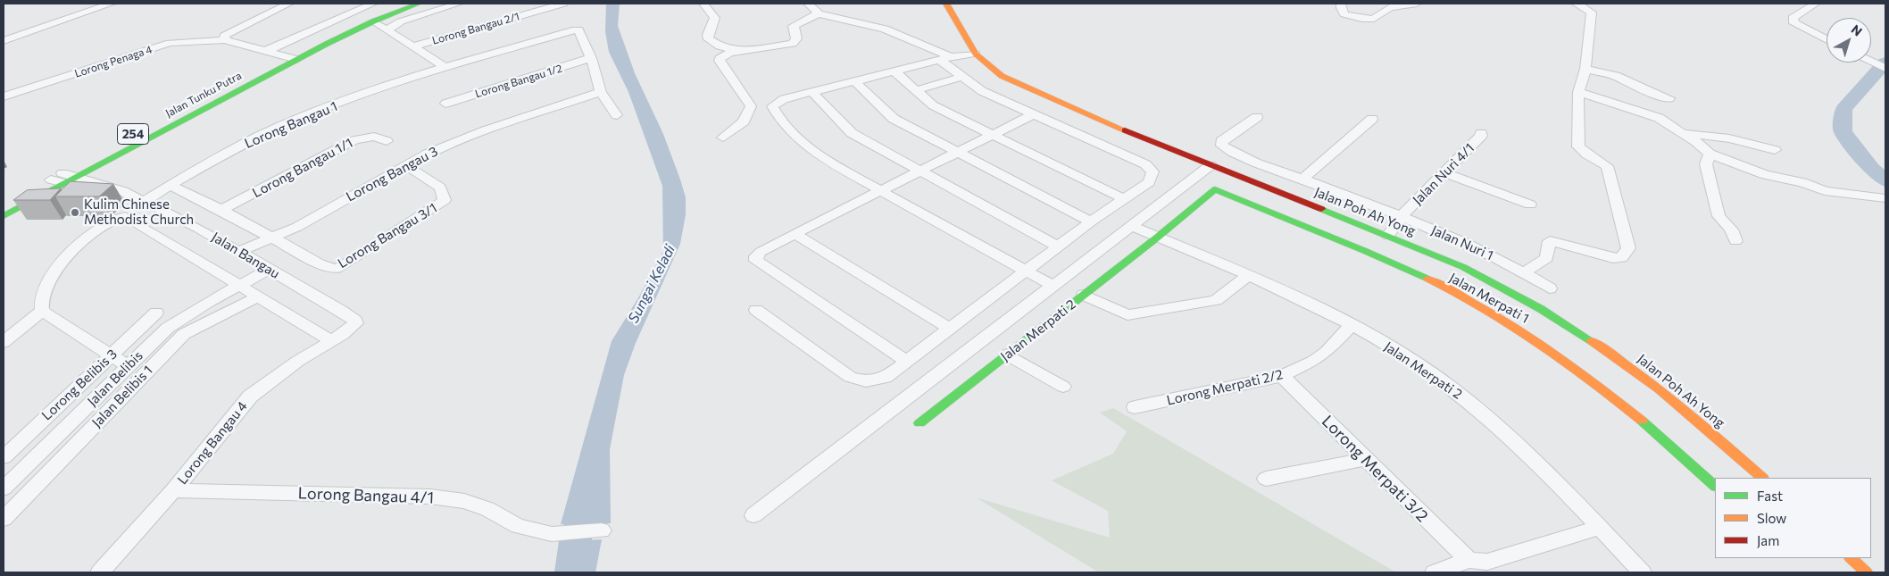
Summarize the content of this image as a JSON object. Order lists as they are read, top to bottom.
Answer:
{
  "streets": {
    "main road": [
      "Jalan Tunku Putra",
      "254",
      "Jalan Poh Ah Yong",
      "Jalan Merpati 1",
      "Jalan Merpati 2"
    ],
    "street": [
      "Lorong Bangau 2/1",
      "Lorong Penaga 4",
      "Lorong Bangau 1/2",
      "Lorong Bangau 1",
      "Lorong Bangau 1/1",
      "Lorong Bangau 3",
      "Jalan Nuri 4/1",
      "Lorong Bangau 3/1",
      "Jalan Nuri 1",
      "Jalan Bangau",
      "Jalan Belibis",
      "Lorong Belibis 3",
      "Lorong Merpati 2/2",
      "Jalan Belibis 1",
      "Lorong Bangau 4",
      "Lorong Merpati 3/2",
      "Lorong Bangau 4/1"
    ]
  },
  "crossings": [
    ["Lorong Bangau 1/2", "Lorong Bangau 1"],
    ["Lorong Bangau 1", "Jalan Bangau"],
    ["Lorong Bangau 3", "Lorong Bangau 3/1"],
    ["Lorong Bangau 3", "Jalan Bangau"],
    ["Jalan Nuri 4/1", "Jalan Poh Ah Yong"],
    ["Jalan Nuri 4/1", "Jalan Nuri 1"],
    ["Jalan Bangau", "Jalan Belibis"],
    ["Jalan Bangau", "Lorong Bangau 4"],
    ["Jalan Merpati 1", "Jalan Merpati 2"],
    ["Jalan Merpati 2", "Lorong Merpati 2/2"],
    ["Lorong Merpati 2/2", "Lorong Merpati 3/2"],
    ["Lorong Bangau 4", "Lorong Bangau 4/1"]
  ],
  "water": ["Sungai Keladi"],
  "places": ["Kulim Chinese Methodist Church"],
  "legend": ["Fast", "Slow", "Jam"],
  "north": "top right"
}
